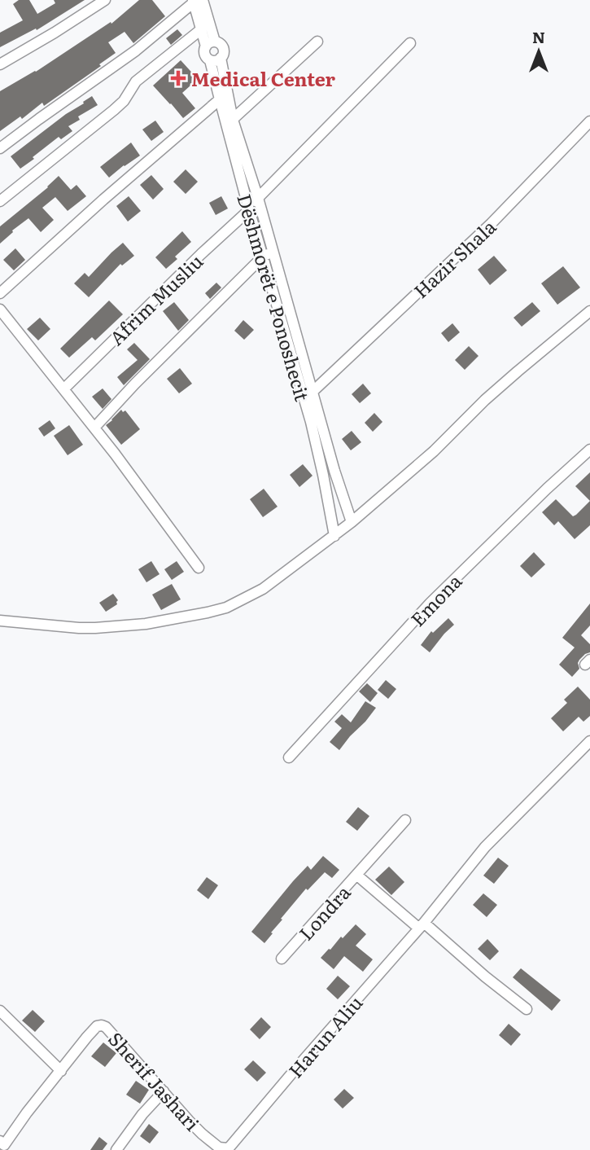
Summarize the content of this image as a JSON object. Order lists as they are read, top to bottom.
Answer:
{
  "streets": {
    "street": [
      "Hazir Shala",
      "Dëshmorët e Ponoshecit",
      "Afrim Musliu",
      "Emona",
      "Londra",
      "Harun Aliu",
      "Sherif Jashari"
    ]
  },
  "crossings": [
    ["Hazir Shala", "Dëshmorët e Ponoshecit"],
    ["Dëshmorët e Ponoshecit", "Afrim Musliu"],
    ["Londra", "Harun Aliu"],
    ["Harun Aliu", "Sherif Jashari"]
  ],
  "places": {
    "health": ["Medical Center"]
  },
  "north": "top"
}
